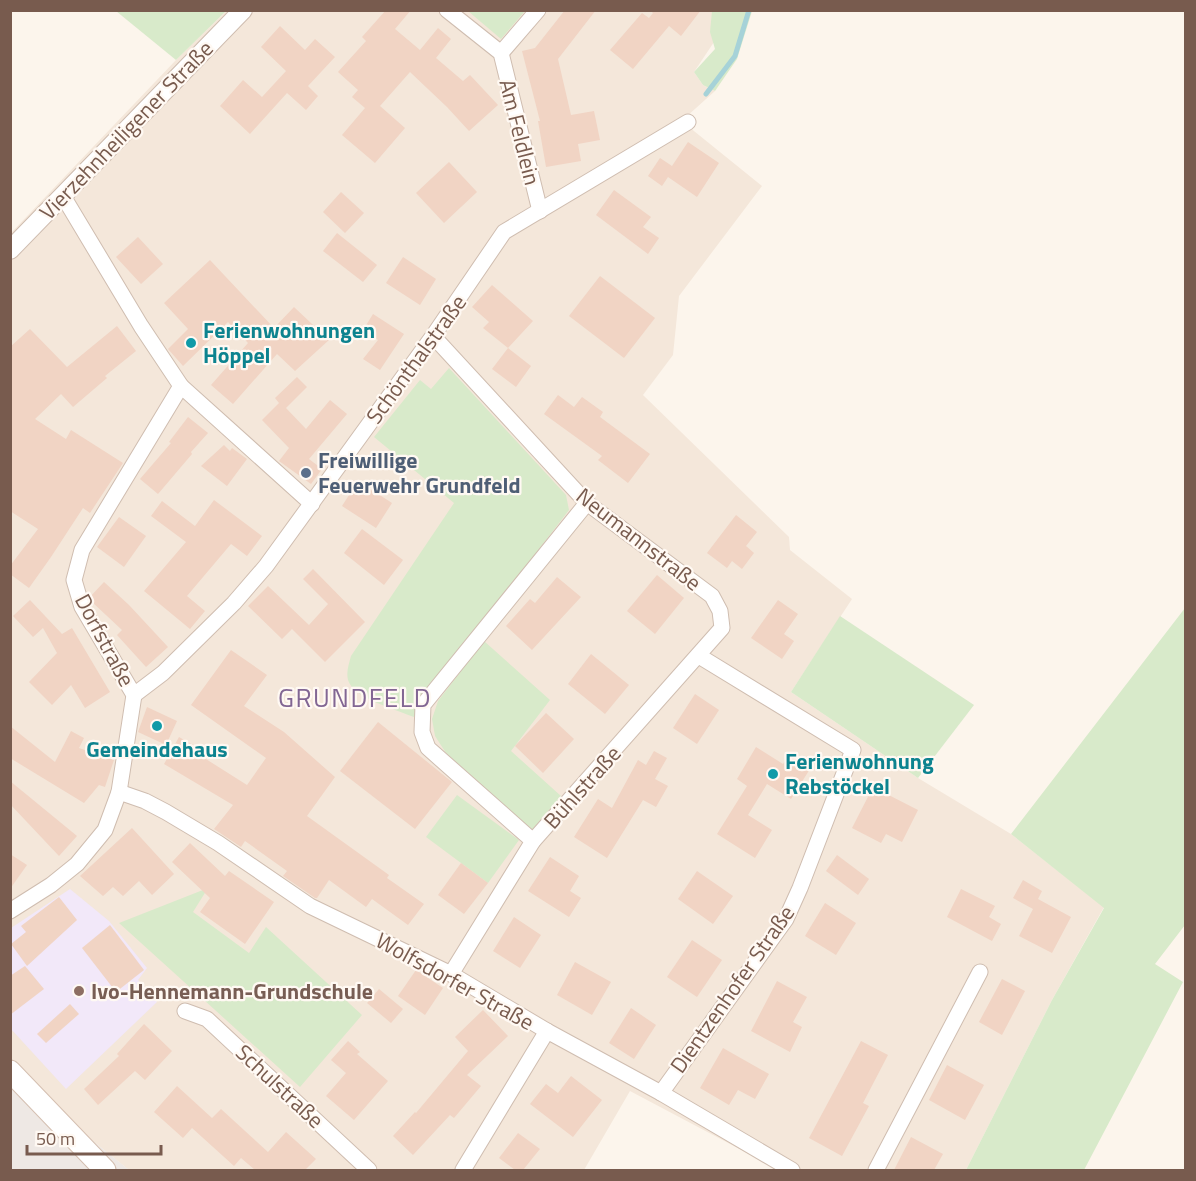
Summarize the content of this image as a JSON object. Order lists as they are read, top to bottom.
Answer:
{
  "streets": {
    "street": [
      "Vierzehnheiligener Straße",
      "Am Feldlein",
      "Schönthalstraße",
      "Neumannstraße",
      "Dorfstraße",
      "Bühlstraße",
      "Wolfsdorfer Straße",
      "Dientzenhofer Straße",
      "Schulstraße"
    ]
  },
  "crossings": [
    ["Am Feldlein", "Schönthalstraße"],
    ["Schönthalstraße", "Neumannstraße"],
    ["Schönthalstraße", "Dorfstraße"],
    ["Neumannstraße", "Bühlstraße"],
    ["Dorfstraße", "Wolfsdorfer Straße"],
    ["Bühlstraße", "Wolfsdorfer Straße"],
    ["Bühlstraße", "Dientzenhofer Straße"],
    ["Wolfsdorfer Straße", "Dientzenhofer Straße"]
  ],
  "districts": ["GRUNDFELD"],
  "places": [
    "Ferienwohnungen Höppel",
    "Freiwillige Feuerwehr Grundfeld",
    "Gemeindehaus",
    "Ferienwohnung Rebstöckel",
    "Ivo-Hennemann-Grundschule"
  ],
  "scale_bar": "50 m"
}
